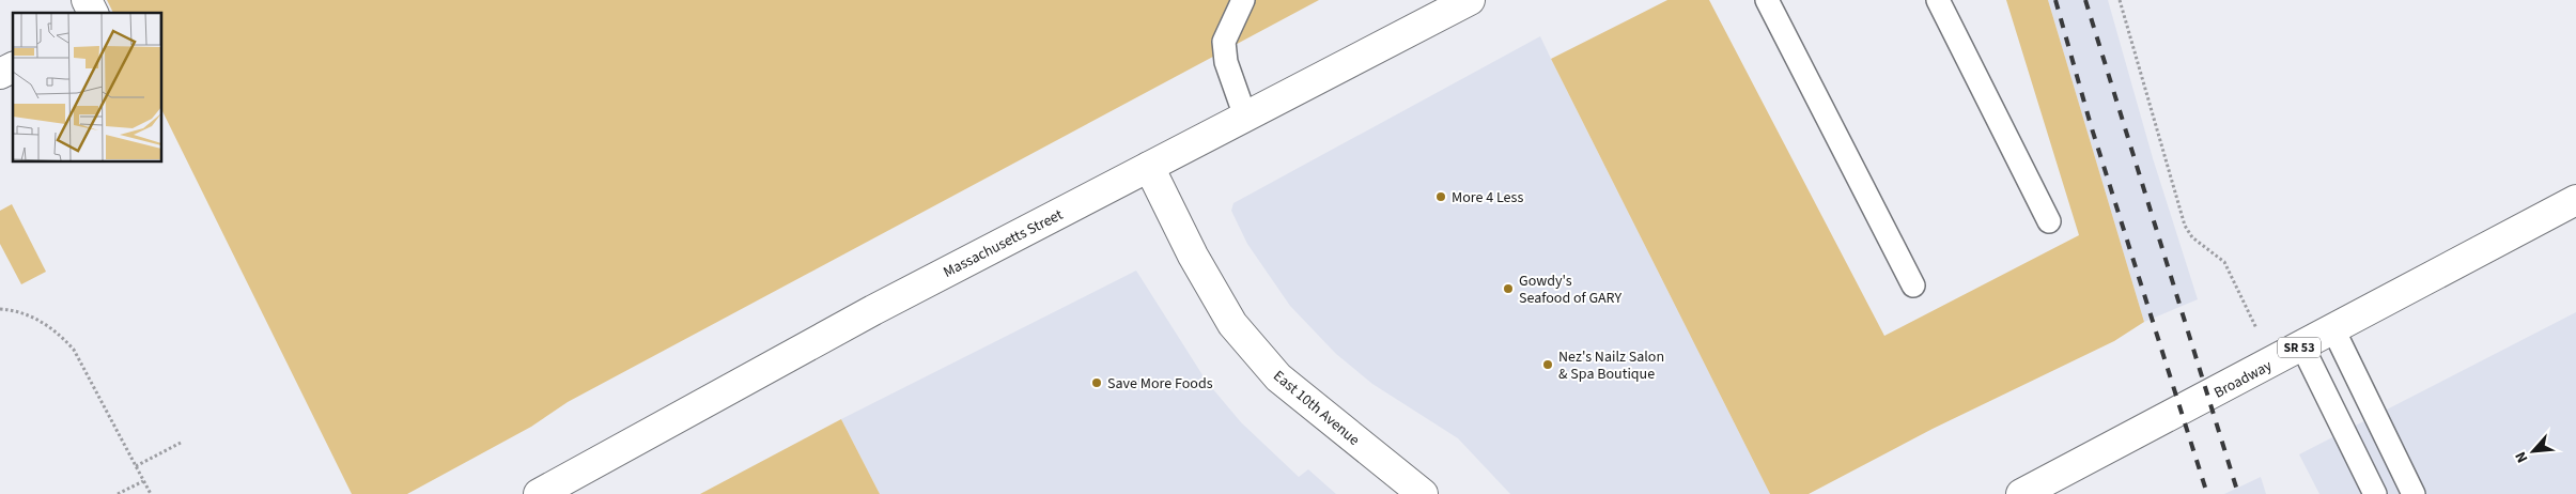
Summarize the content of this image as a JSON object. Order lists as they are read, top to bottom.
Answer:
{
  "streets": {
    "street": [
      "Massachusetts Street",
      "SR 53",
      "Broadway",
      "East 10th Avenue"
    ]
  },
  "crossings": [
    ["Massachusetts Street", "East 10th Avenue"]
  ],
  "places": [
    "More 4 Less",
    "Gowdy's Seafood of GARY",
    "Nez's Nailz Salon & Spa Boutique",
    "Save More Foods"
  ],
  "north": "bottom left"
}
